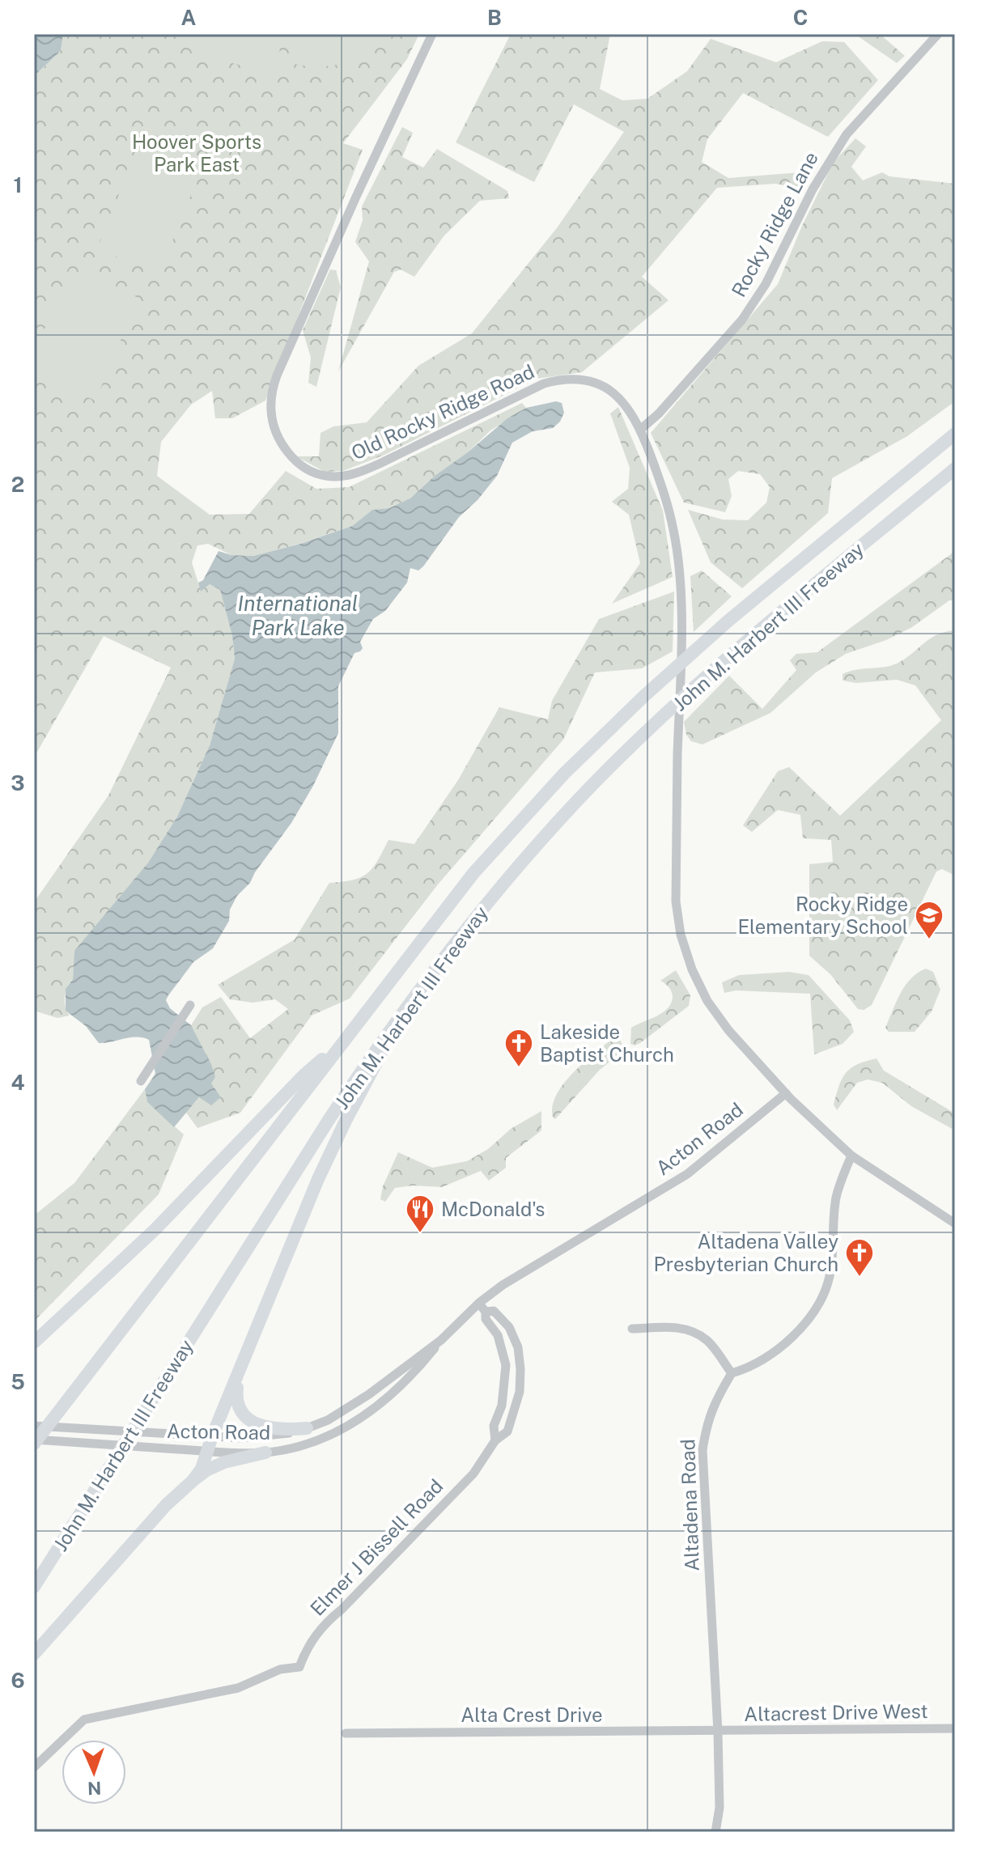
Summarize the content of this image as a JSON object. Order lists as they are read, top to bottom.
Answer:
{
  "streets": {
    "highway": ["John M. Harbert III Freeway"],
    "street": [
      "Rocky Ridge Lane",
      "Old Rocky Ridge Road",
      "Acton Road",
      "Altadena Road",
      "Elmer J Bissell Road",
      "Altacrest Drive West",
      "Alta Crest Drive"
    ]
  },
  "crossings": [
    ["Rocky Ridge Lane", "Old Rocky Ridge Road"],
    ["Old Rocky Ridge Road", "Acton Road"],
    ["John M. Harbert III Freeway", "Acton Road"],
    ["Acton Road", "Elmer J Bissell Road"],
    ["Altadena Road", "Altacrest Drive West"],
    ["Altadena Road", "Alta Crest Drive"],
    ["Altacrest Drive West", "Alta Crest Drive"]
  ],
  "water": ["International Park Lake"],
  "parks": ["Hoover Sports Park East"],
  "places": {
    "school or university": ["Rocky Ridge Elementary School"],
    "church": ["Lakeside Baptist Church", "Altadena Valley Presbyterian Church"],
    "restaurant": ["McDonald's"]
  },
  "north": "bottom",
  "grid": {
    "columns": ["A", "B", "C"],
    "rows": [
      "1",
      "2",
      "3",
      "4",
      "5",
      "6"
    ]
  }
}
